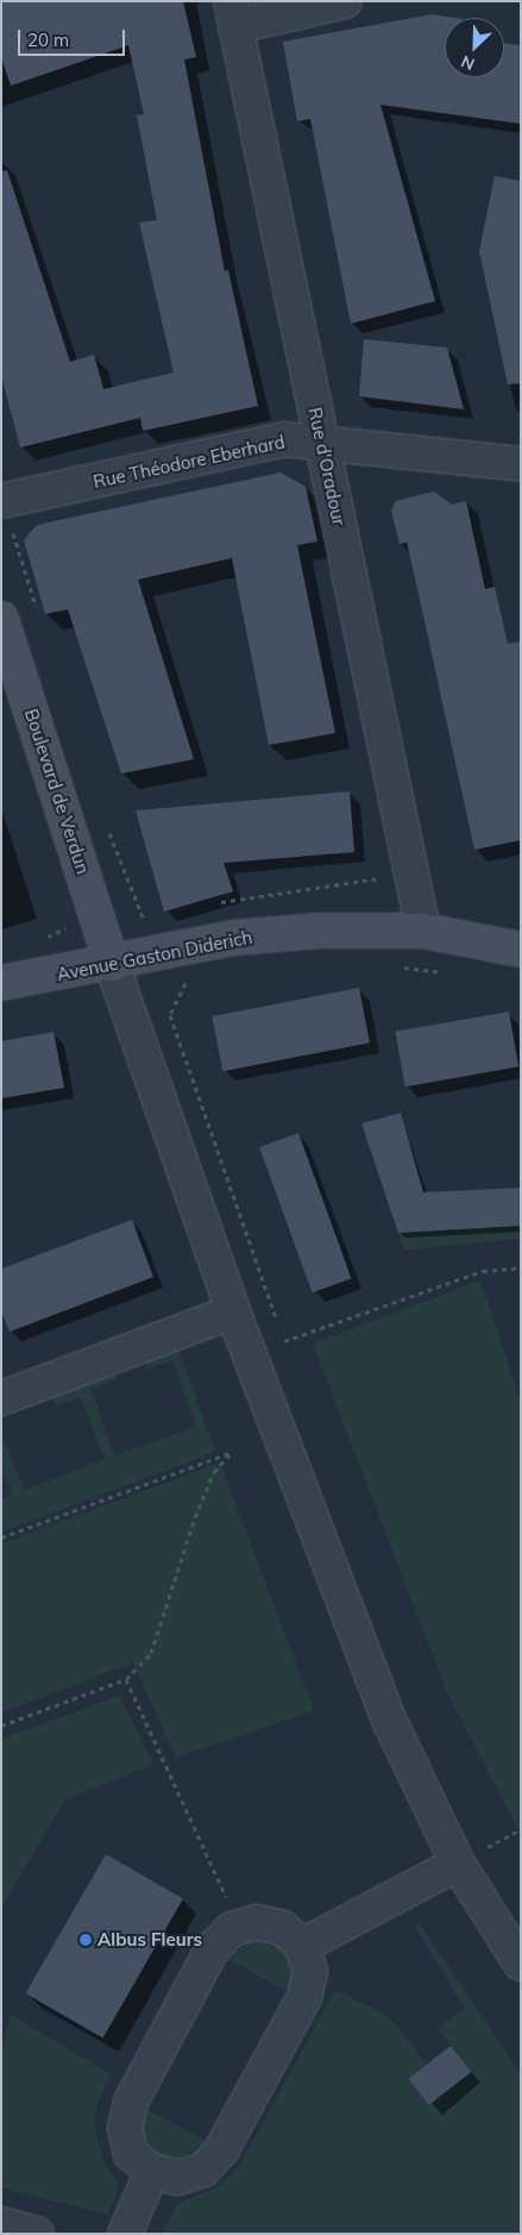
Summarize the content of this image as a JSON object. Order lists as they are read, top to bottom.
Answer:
{
  "streets": {
    "street": [
      "Rue Théodore Eberhard",
      "Rue d'Oradour",
      "Boulevard de Verdun",
      "Avenue Gaston Diderich"
    ]
  },
  "crossings": [
    ["Rue Théodore Eberhard", "Rue d'Oradour"],
    ["Rue d'Oradour", "Avenue Gaston Diderich"],
    ["Boulevard de Verdun", "Avenue Gaston Diderich"]
  ],
  "places": ["Albus Fleurs"],
  "scale_bar": "20 m",
  "north": "bottom left"
}
